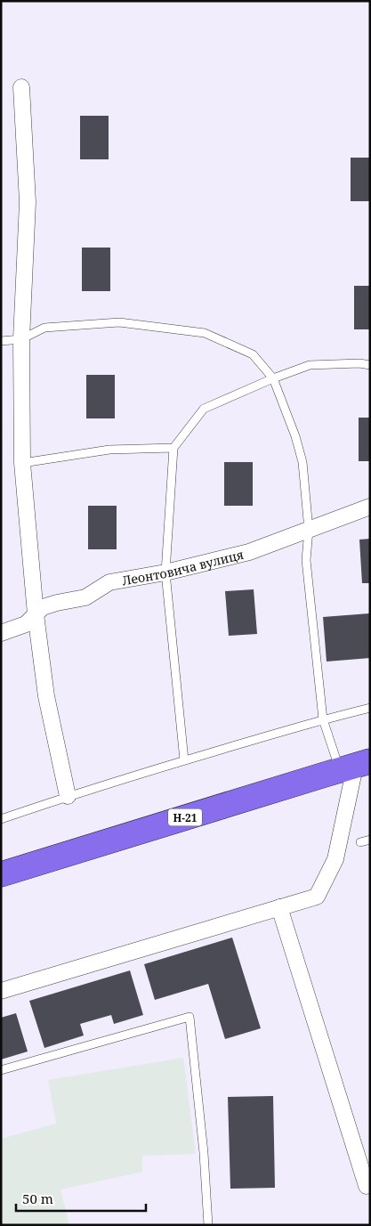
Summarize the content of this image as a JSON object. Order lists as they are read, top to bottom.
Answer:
{
  "streets": {
    "main road": ["Н-21"],
    "street": ["Леонтовича вулиця"]
  },
  "scale_bar": "50 m"
}
